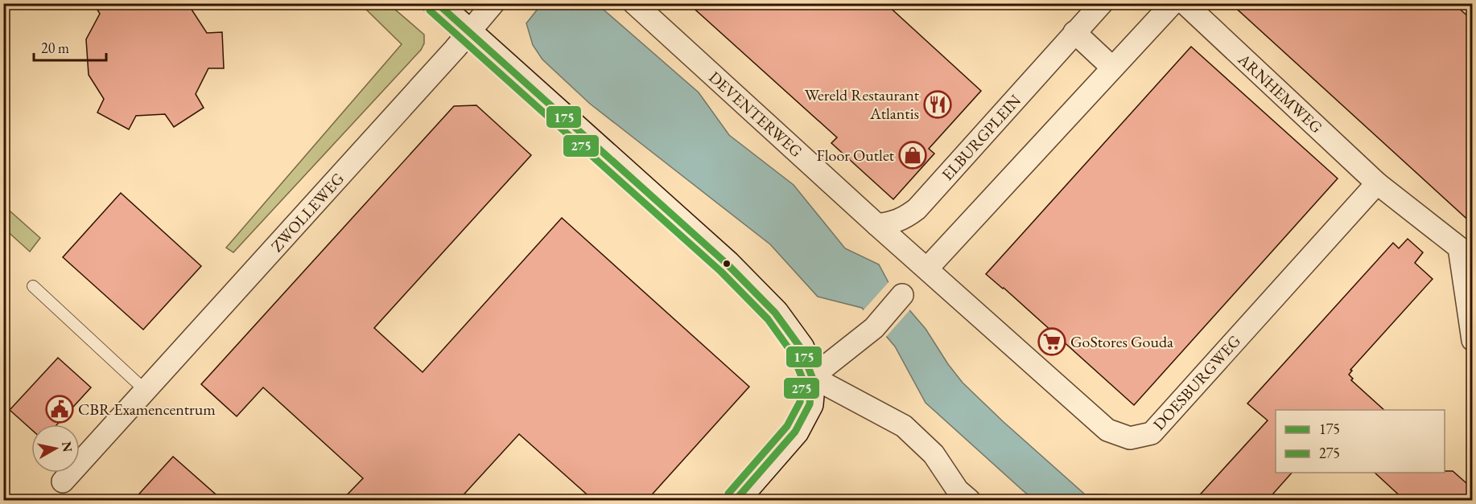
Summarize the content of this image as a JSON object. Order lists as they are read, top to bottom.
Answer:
{
  "streets": {
    "street": [
      "ARNHEMWEG",
      "DEVENTERWEG",
      "ELBURGPLEIN",
      "ZWOLLEWEG",
      "DOESBURGWEG"
    ]
  },
  "crossings": [
    ["ARNHEMWEG", "DOESBURGWEG"],
    ["DEVENTERWEG", "ELBURGPLEIN"],
    ["DEVENTERWEG", "DOESBURGWEG"],
    ["ELBURGPLEIN", "DOESBURGWEG"]
  ],
  "places": {
    "restaurant": ["Wereld Restaurant Atlantis"],
    "shop": ["Floor Outlet"],
    "supermarket": ["GoStores Gouda"],
    "public building": ["CBR Examencentrum"]
  },
  "lines": ["transit line 175", "transit line 275"],
  "legend": ["175", "275"],
  "scale_bar": "20 m",
  "north": "right"
}
